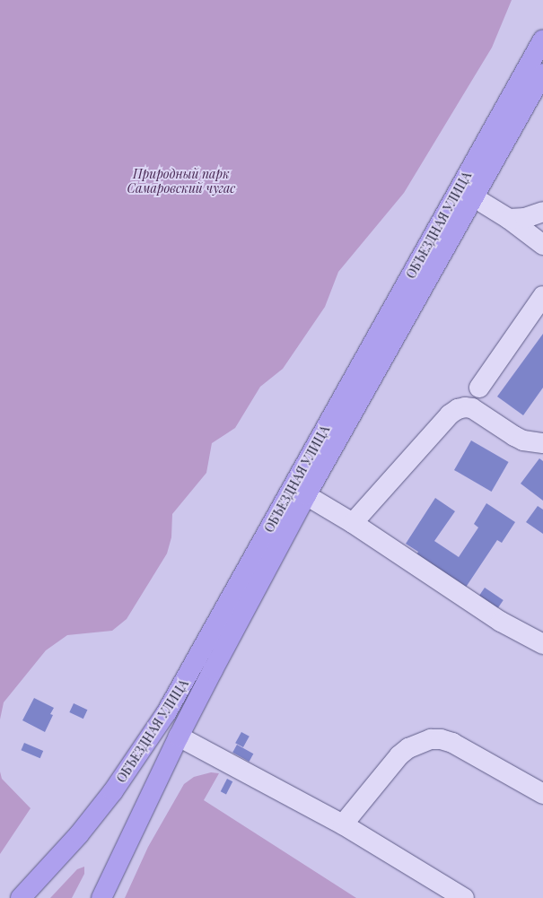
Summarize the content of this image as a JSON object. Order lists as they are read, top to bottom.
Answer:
{
  "streets": {
    "main road": ["ОБЪЕЗДНАЯ УЛИЦА"]
  },
  "parks": ["Природный парк Самаровский чугас"]
}
